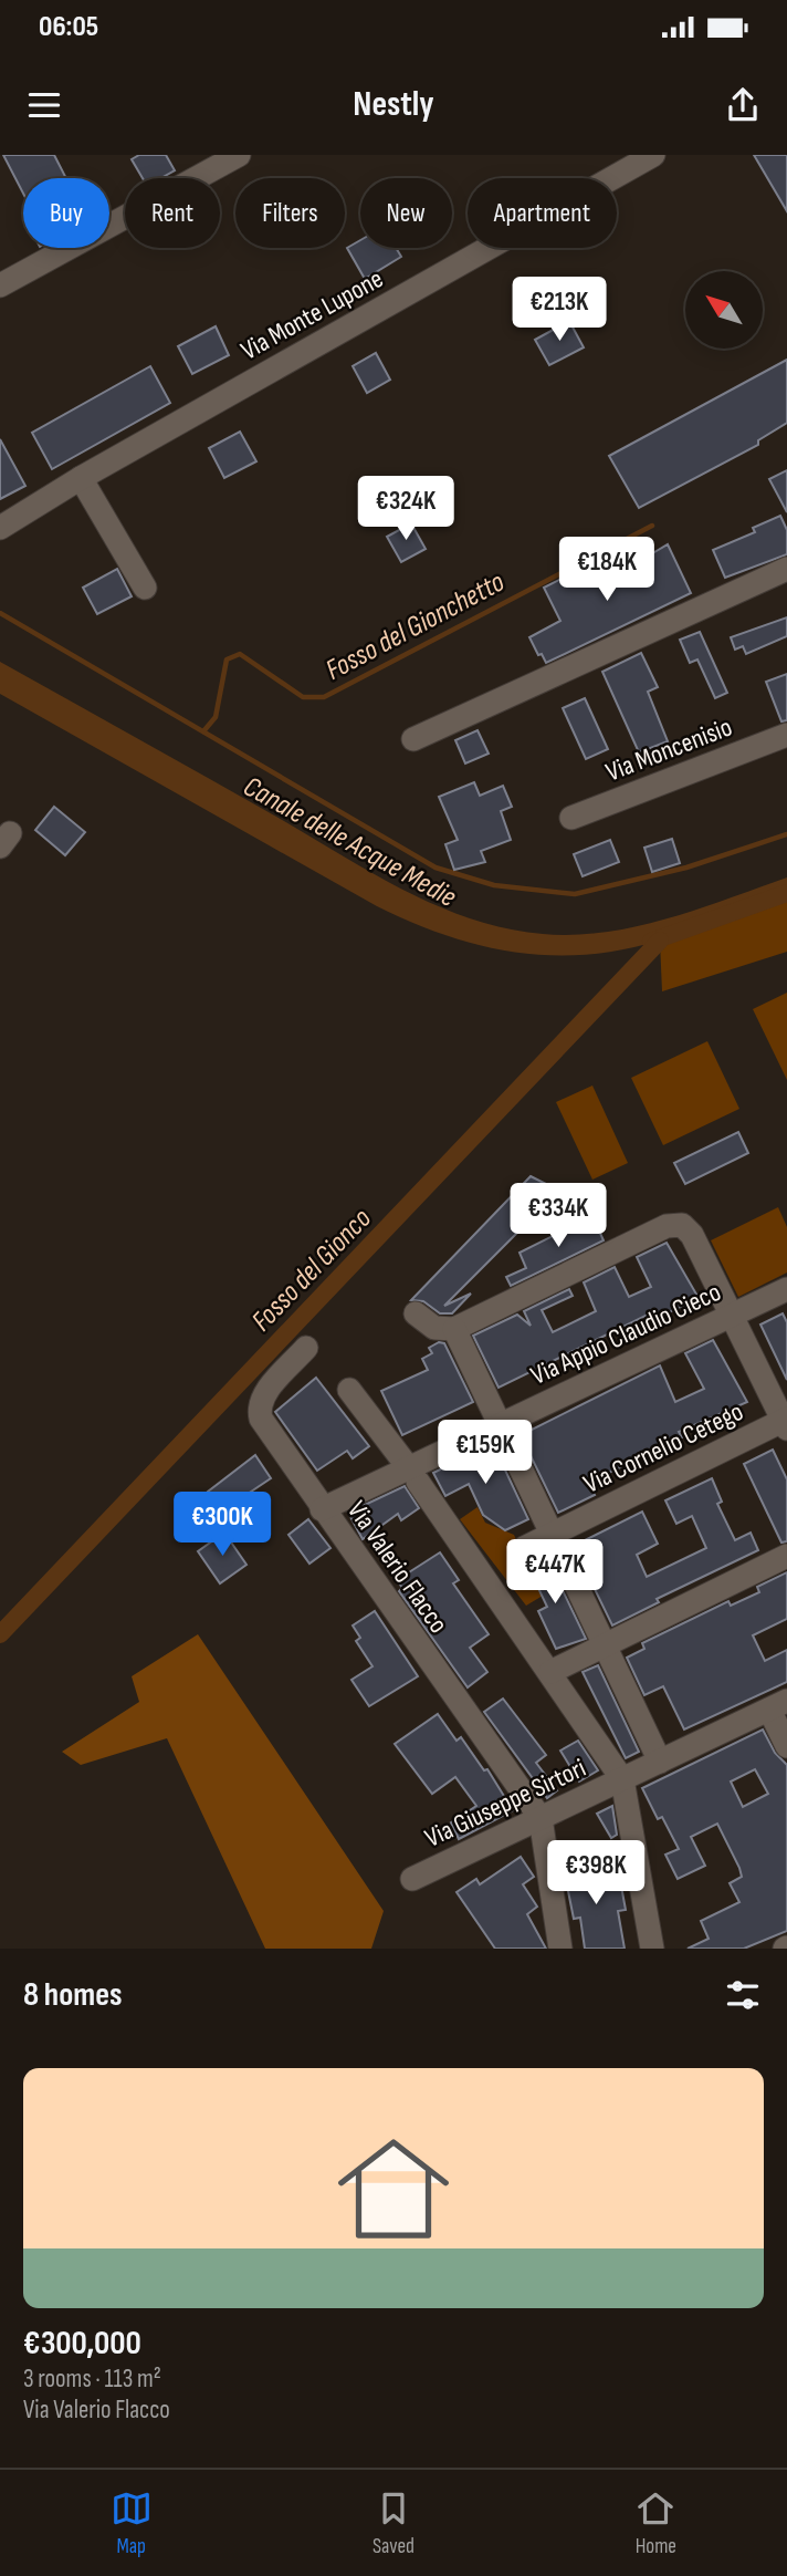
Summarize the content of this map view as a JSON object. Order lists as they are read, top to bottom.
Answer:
{
  "streets": {
    "street": [
      "Via Monte Lupone",
      "Via Moncenisio",
      "Via Appio Claudio Cieco",
      "Via Cornelio Cetego",
      "Via Valerio Flacco",
      "Via Giuseppe Sirtori"
    ]
  },
  "crossings": [
    ["Via Appio Claudio Cieco", "Via Valerio Flacco"],
    ["Via Appio Claudio Cieco", "Via Giuseppe Sirtori"],
    ["Via Valerio Flacco", "Via Giuseppe Sirtori"]
  ],
  "water": ["Fosso del Gionchetto", "Canale delle Acque Medie", "Fosso del Gionco"],
  "north": "top left",
  "page": {
    "status": "06:05",
    "header": "Nestly",
    "chip": [
      "Buy",
      "Rent",
      "Filters",
      "New",
      "Apartment"
    ],
    "price": [
      "€213K",
      "€324K",
      "€184K",
      "€334K",
      "€159K",
      "€300K",
      "€447K",
      "€398K"
    ],
    "heading": "8 homes",
    "list": [
      {
        "name": "€300,000",
        "note": "3 rooms · 113 m² · Via Valerio Flacco"
      }
    ],
    "tabs": ["Map", "Saved", "Home"]
  }
}
